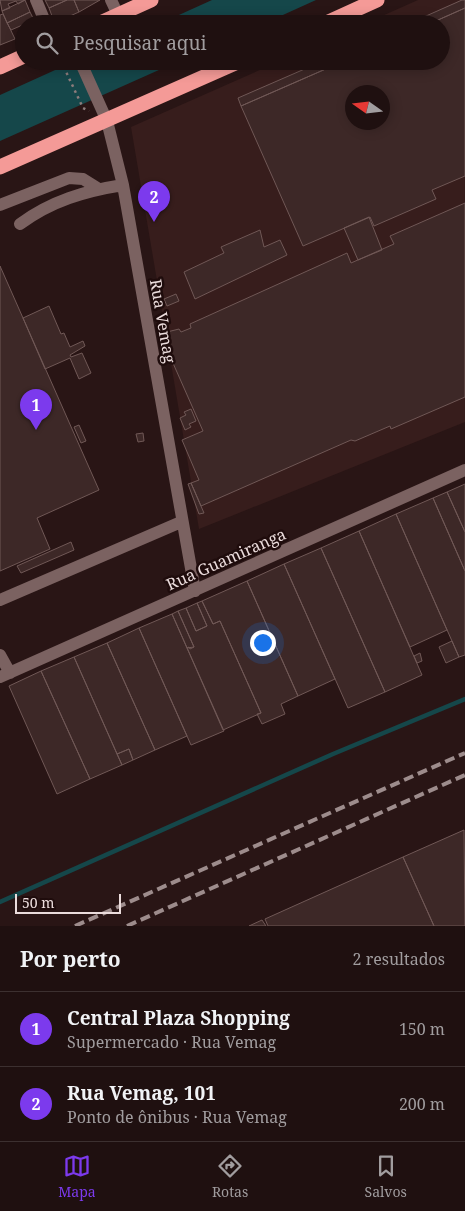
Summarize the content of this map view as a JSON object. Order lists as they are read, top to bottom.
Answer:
{
  "streets": {
    "street": ["Rua Vemag", "Rua Guamiranga"]
  },
  "crossings": [
    ["Rua Vemag", "Rua Guamiranga"]
  ],
  "scale_bar": "50 m",
  "north": "left",
  "page": {
    "search": "Pesquisar aqui",
    "pins": ["2", "1"],
    "scale": "50 m",
    "heading": ["Por perto", "2 resultados"],
    "list": [
      {
        "mark": "1",
        "name": "Central Plaza Shopping",
        "note": "Supermercado · Rua Vemag",
        "value": "150 m"
      },
      {
        "mark": "2",
        "name": "Rua Vemag, 101",
        "note": "Ponto de ônibus · Rua Vemag",
        "value": "200 m"
      }
    ],
    "nav": ["Mapa", "Rotas", "Salvos"]
  }
}
